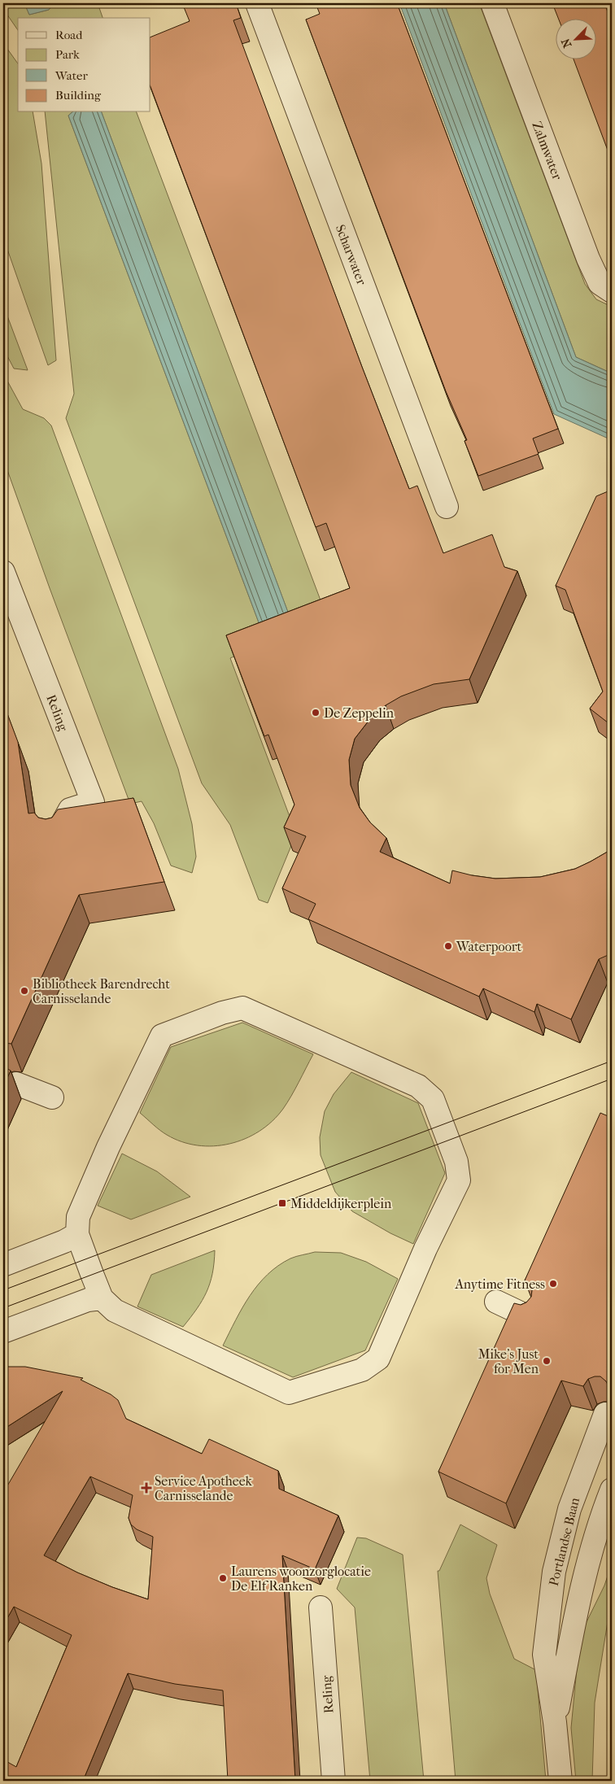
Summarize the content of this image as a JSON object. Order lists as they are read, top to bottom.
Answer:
{
  "streets": {
    "street": [
      "Zalmwater",
      "Scharwater",
      "Reling",
      "Portlandse Baan"
    ]
  },
  "places": {
    "other": [
      "De Zeppelin",
      "Waterpoort",
      "Bibliotheek Barendrecht Carnisselande",
      "Anytime Fitness",
      "Mike's Just for Men",
      "Laurens woonzorglocatie De Elf Ranken"
    ],
    "transit": ["Middeldijkerplein"],
    "health": ["Service Apotheek Carnisselande"]
  },
  "legend": [
    "Road",
    "Park",
    "Water",
    "Building"
  ],
  "north": "bottom left"
}
